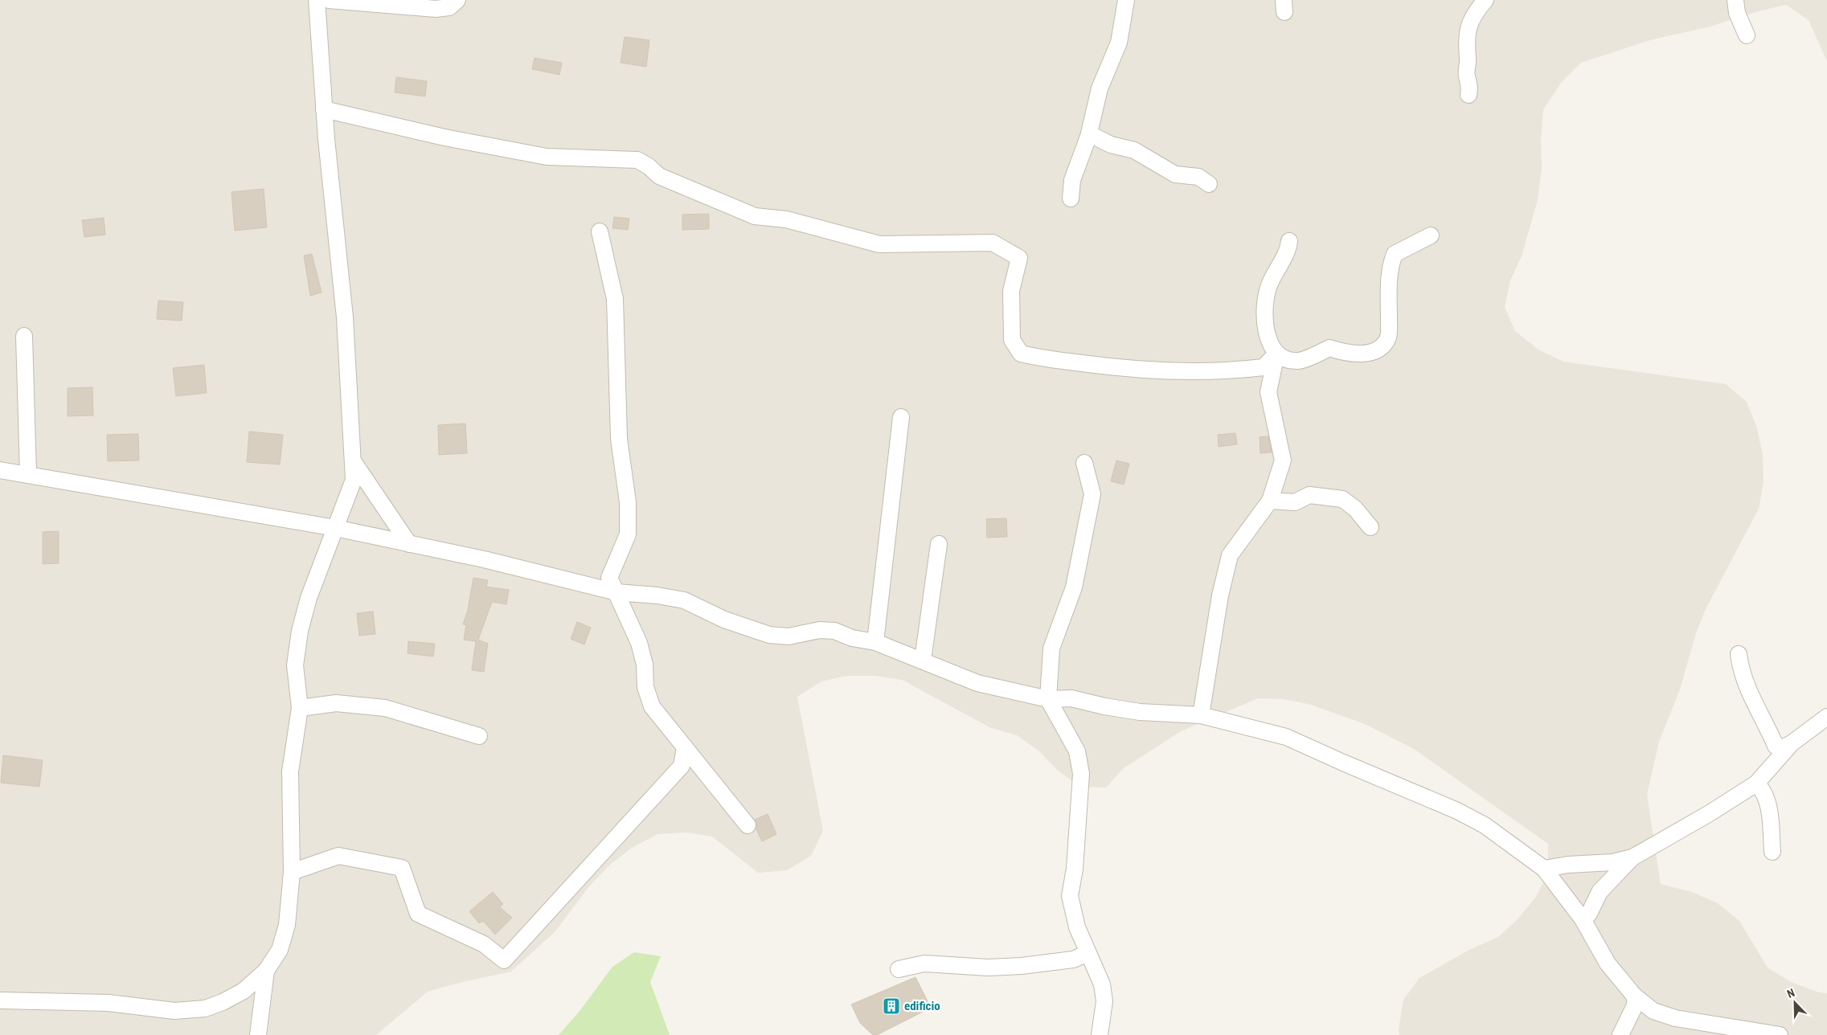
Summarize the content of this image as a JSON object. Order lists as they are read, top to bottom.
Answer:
{
  "places": {
    "building": ["edificio"]
  },
  "north": "top left"
}
